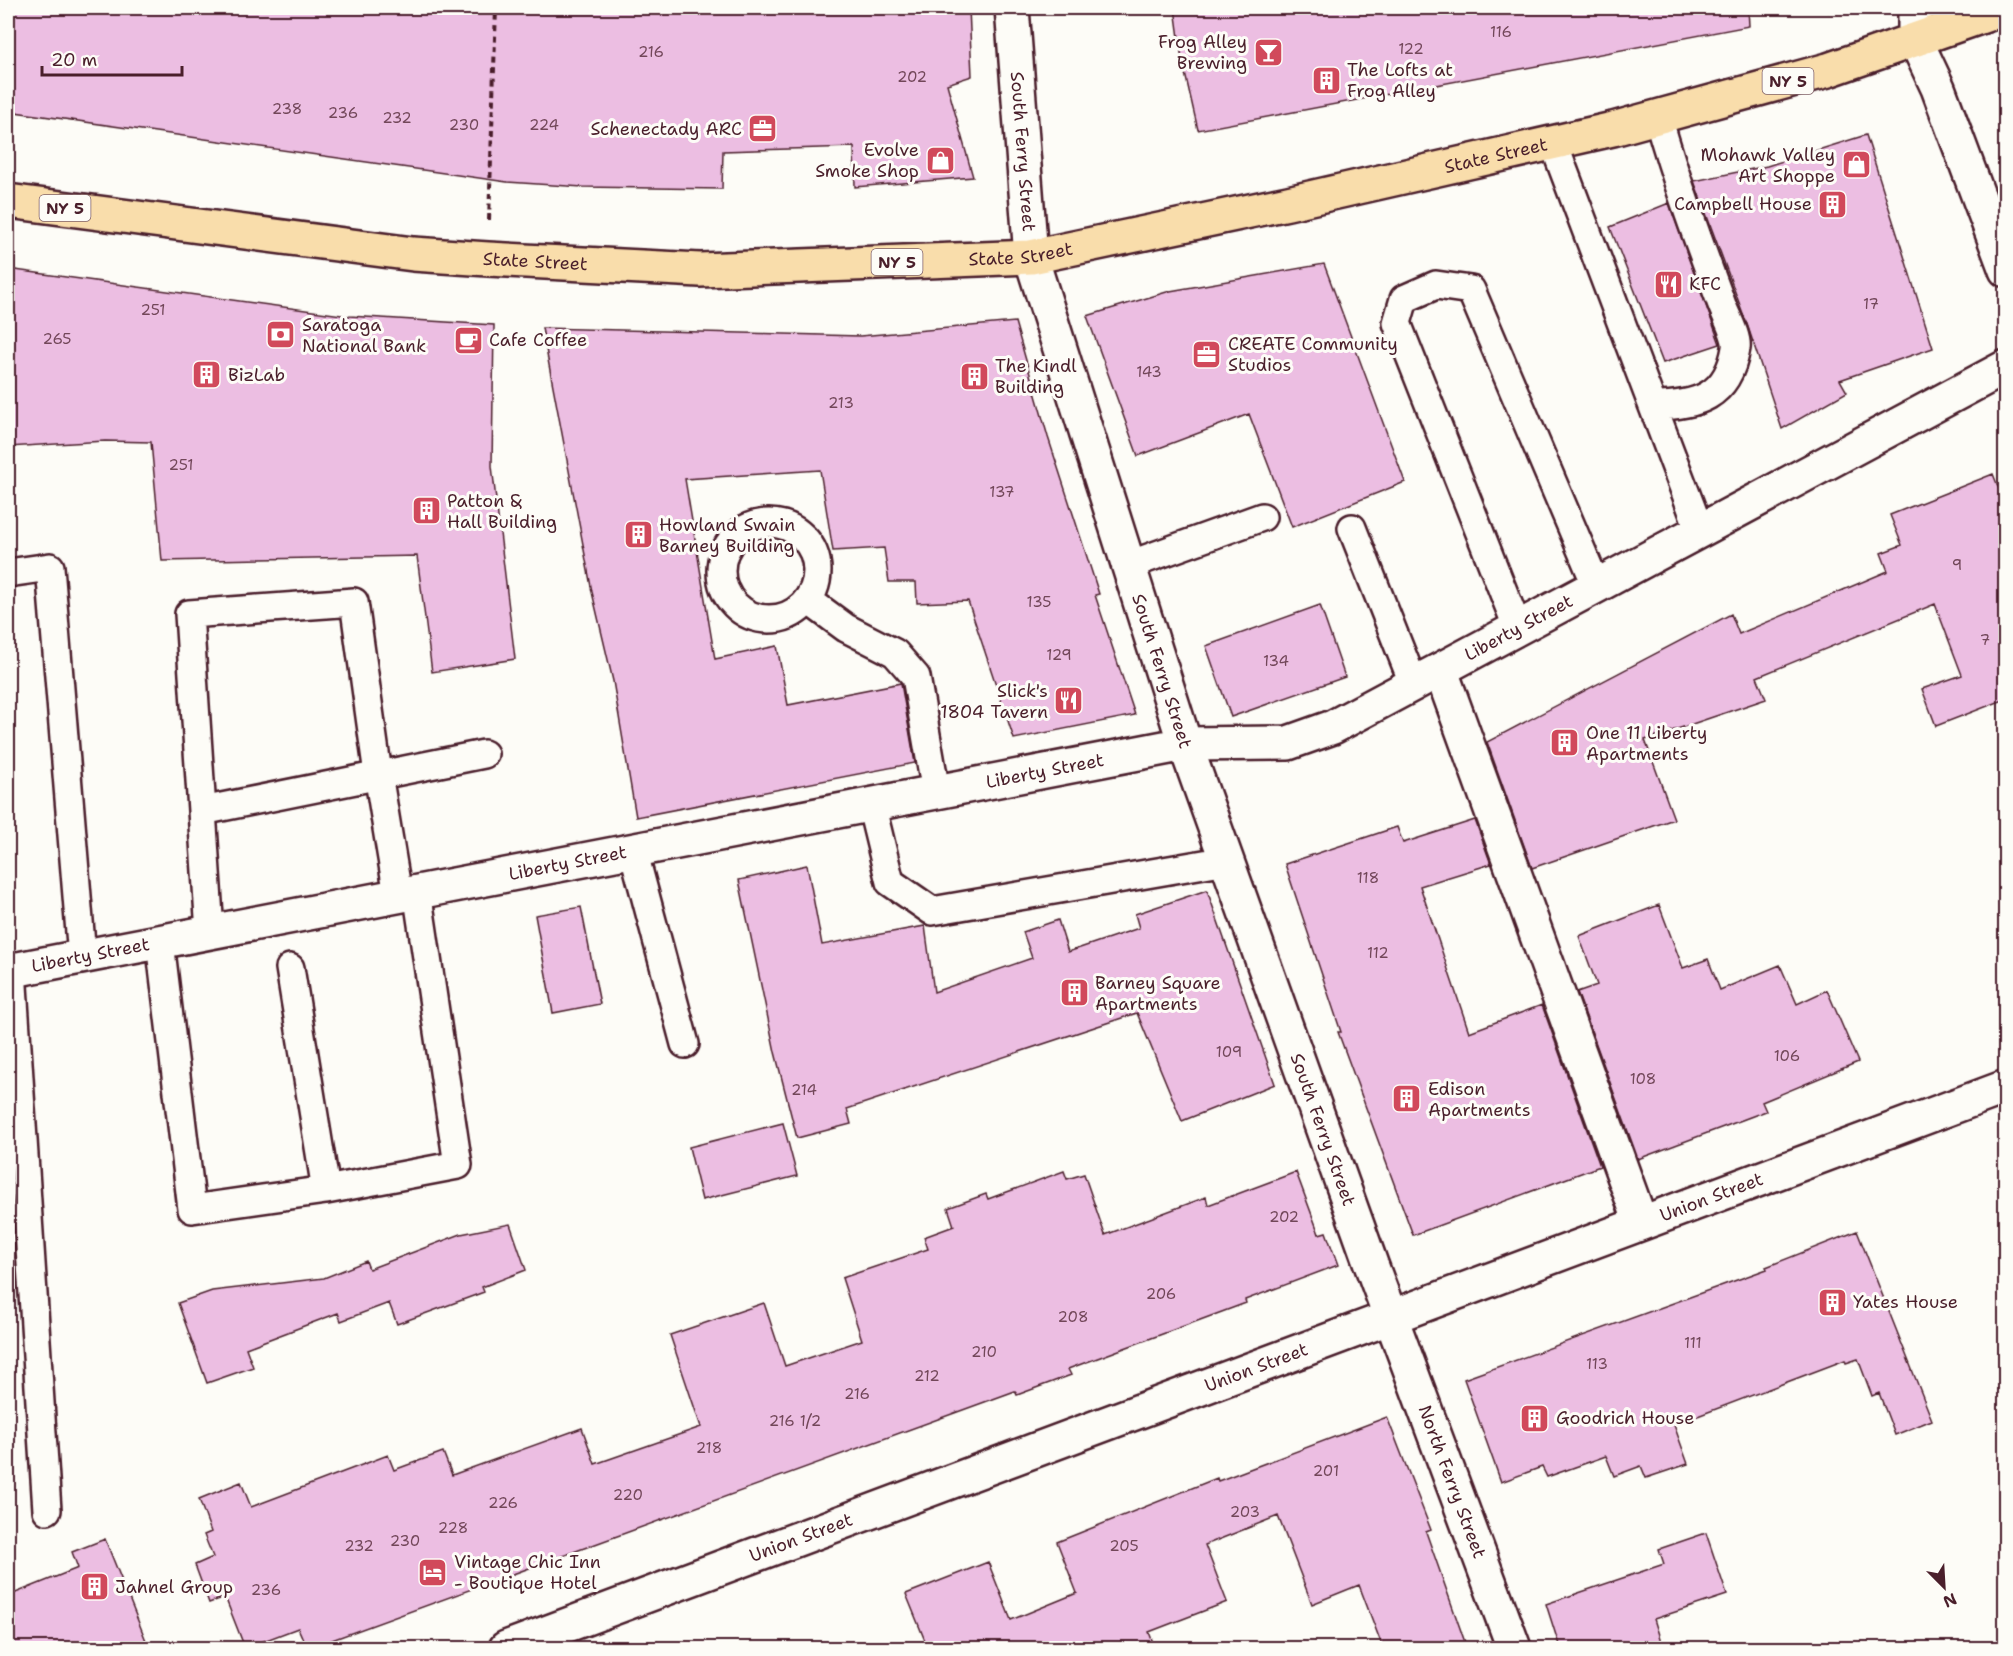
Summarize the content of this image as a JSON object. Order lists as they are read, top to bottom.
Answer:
{
  "streets": {
    "main road": ["NY 5", "State Street"],
    "street": [
      "South Ferry Street",
      "Liberty Street",
      "Union Street",
      "North Ferry Street"
    ]
  },
  "crossings": [
    ["South Ferry Street", "State Street"],
    ["South Ferry Street", "Liberty Street"],
    ["South Ferry Street", "Union Street"],
    ["South Ferry Street", "North Ferry Street"],
    ["Union Street", "North Ferry Street"]
  ],
  "places": {
    "bar": ["Frog Alley Brewing"],
    "building": [
      "The Lofts at Frog Alley",
      "Campbell House",
      "BizLab",
      "The Kindl Building",
      "Patton & Hall Building",
      "Howland Swain Barney Building",
      "One 11 Liberty Apartments",
      "Barney Square Apartments",
      "Edison Apartments",
      "Yates House",
      "Goodrich House",
      "Jahnel Group"
    ],
    "office": ["Schenectady ARC", "CREATE Community Studios"],
    "shop": ["Evolve Smoke Shop", "Mohawk Valley Art Shoppe"],
    "restaurant": ["KFC", "Slick's 1804 Tavern"],
    "bank": ["Saratoga National Bank"],
    "cafe": ["Cafe Coffee"],
    "hotel": ["Vintage Chic Inn - Boutique Hotel"]
  },
  "house_numbers": [
    "116",
    "122",
    "216",
    "202",
    "238",
    "236",
    "232",
    "230",
    "224",
    "17",
    "251",
    "265",
    "143",
    "213",
    "251",
    "137",
    "9",
    "135",
    "7",
    "129",
    "134",
    "118",
    "112",
    "109",
    "106",
    "108",
    "214",
    "202",
    "206",
    "208",
    "111",
    "210",
    "113",
    "212",
    "216",
    "216 1/2",
    "218",
    "201",
    "220",
    "226",
    "203",
    "228",
    "230",
    "232",
    "205",
    "236"
  ],
  "scale_bar": "20 m",
  "north": "bottom right"
}
